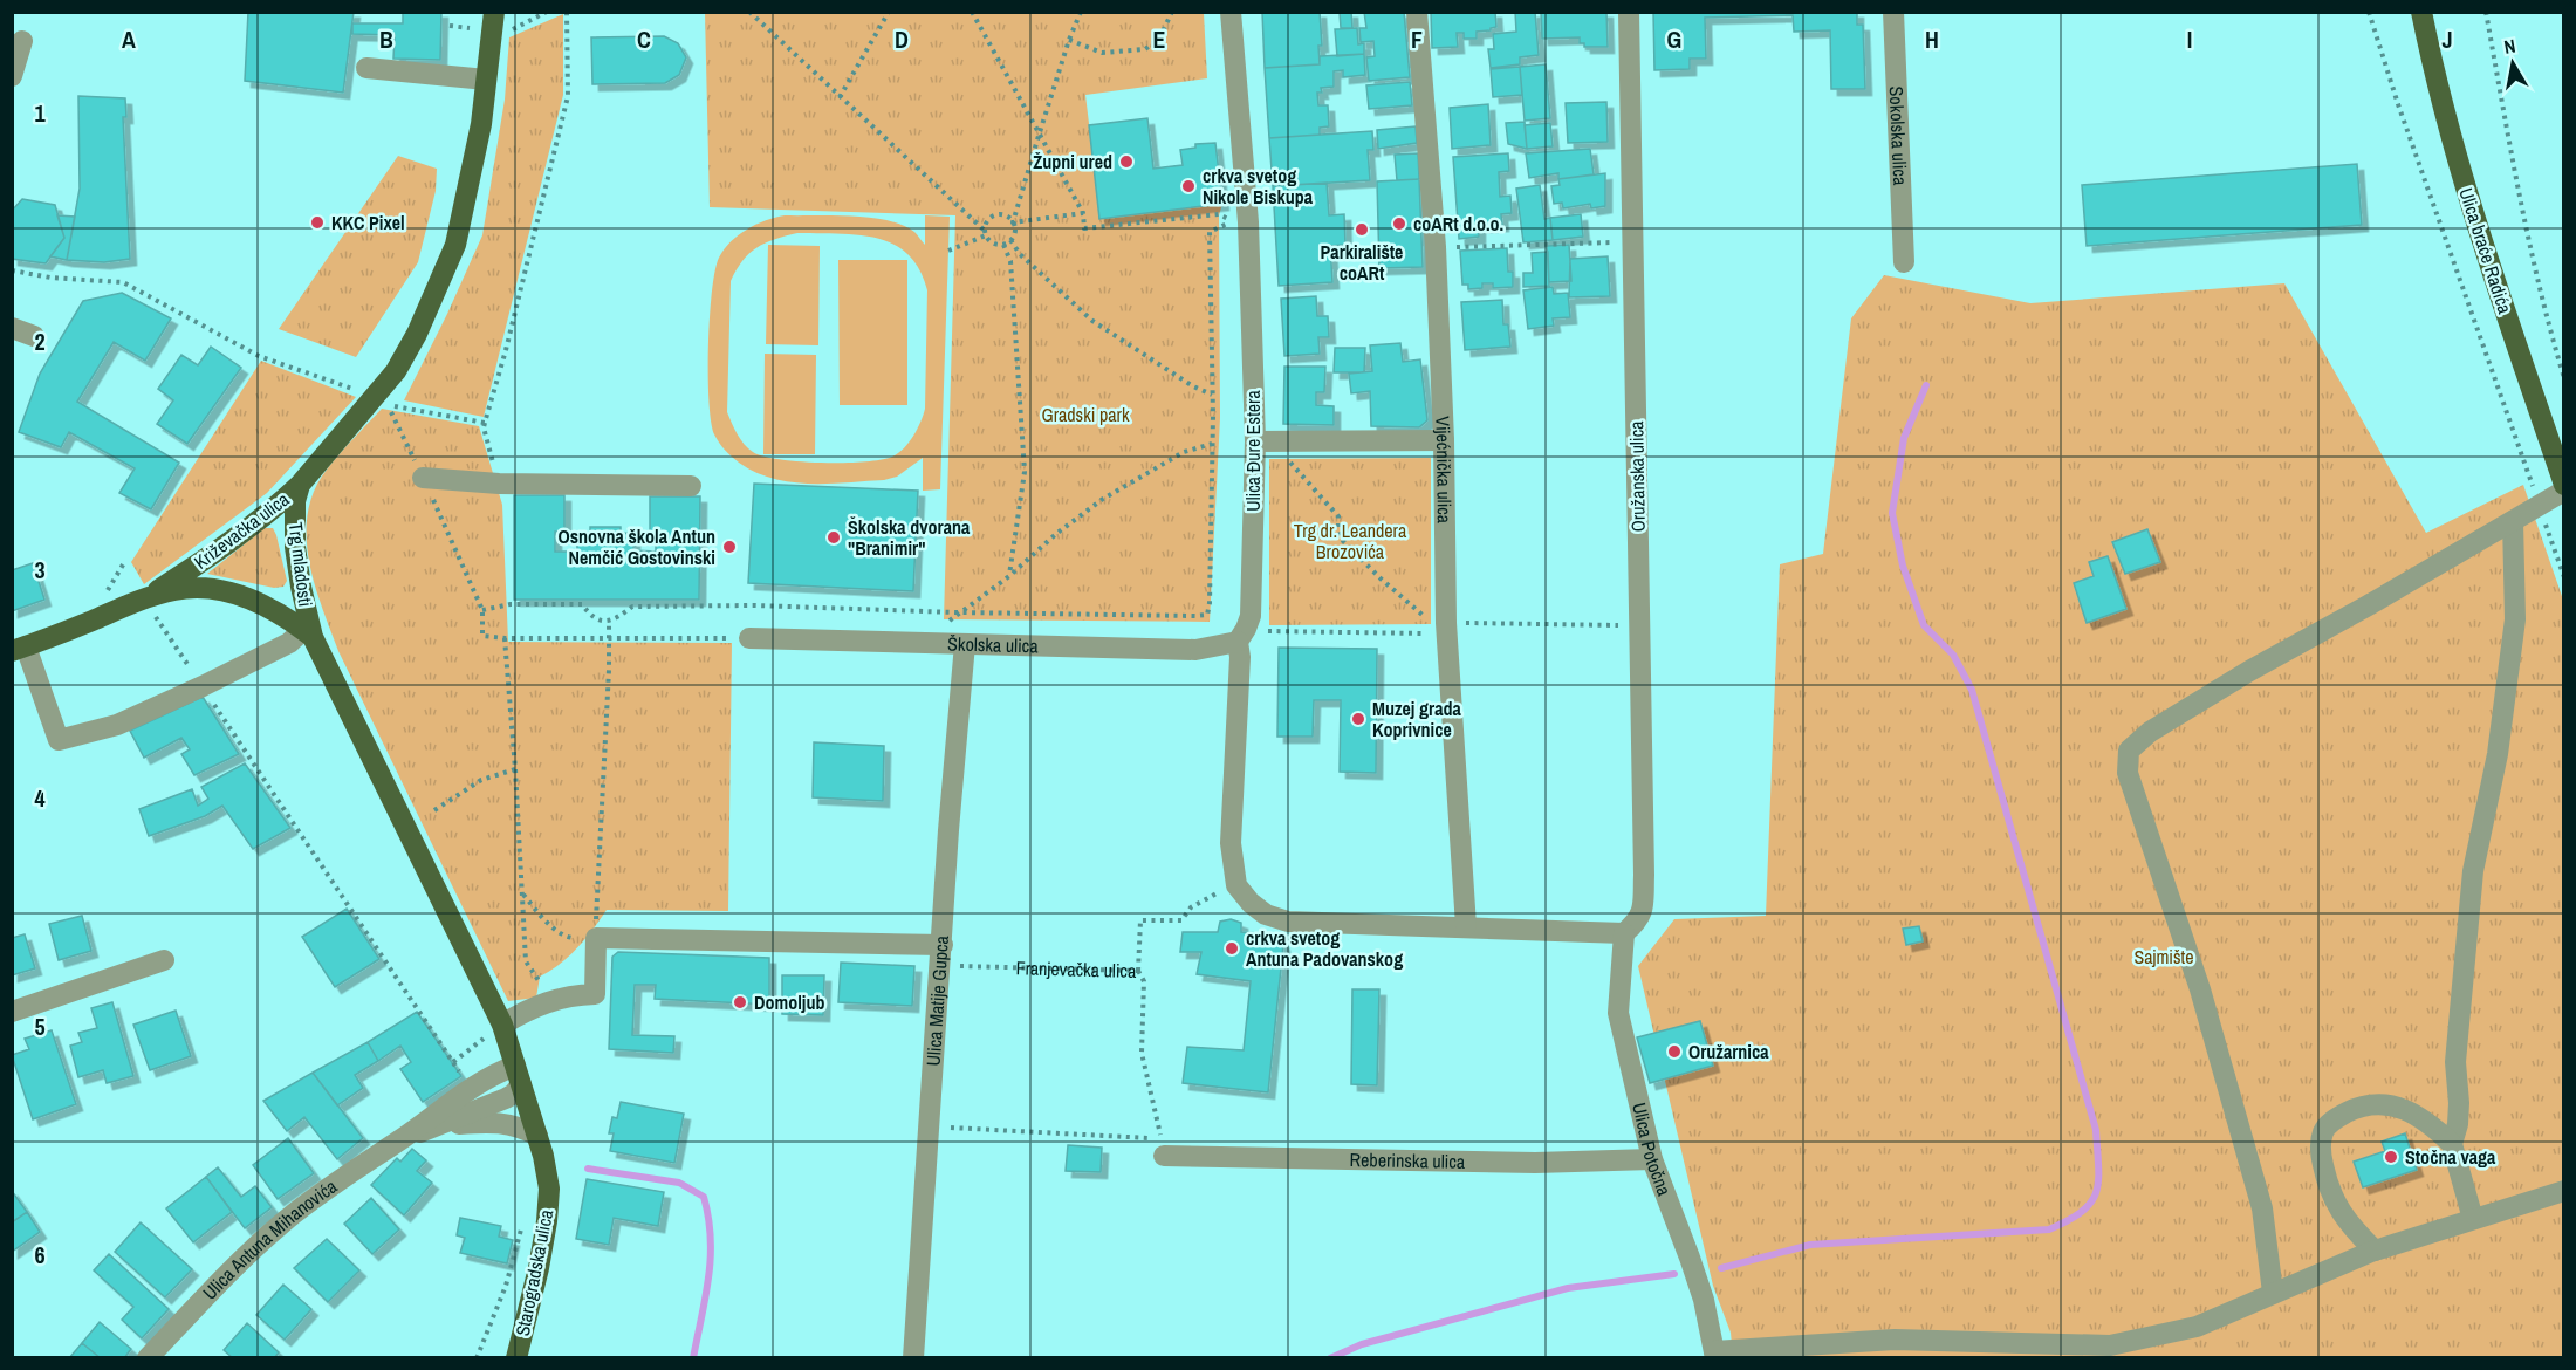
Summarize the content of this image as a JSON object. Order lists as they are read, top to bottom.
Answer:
{
  "streets": {
    "main road": [
      "Ulica braće Radića",
      "Križevačka ulica",
      "Trg mladosti",
      "Starogradska ulica"
    ],
    "street": [
      "Sokolska ulica",
      "Ulica Đure Estera",
      "Vijećnička ulica",
      "Oružanska ulica",
      "Školska ulica",
      "Ulica Matije Gupca",
      "Ulica Potočna",
      "Reberinska ulica",
      "Ulica Antuna Mihanovića"
    ],
    "path": ["Franjevačka ulica"]
  },
  "crossings": [
    ["Ulica Đure Estera", "Školska ulica"],
    ["Ulica Đure Estera", "Franjevačka ulica"],
    ["Oružanska ulica", "Ulica Potočna"],
    ["Križevačka ulica", "Trg mladosti"],
    ["Trg mladosti", "Ulica Antuna Mihanovića"],
    ["Trg mladosti", "Starogradska ulica"],
    ["Školska ulica", "Ulica Matije Gupca"],
    ["Franjevačka ulica", "Ulica Matije Gupca"],
    ["Ulica Potočna", "Reberinska ulica"],
    ["Ulica Antuna Mihanovića", "Starogradska ulica"]
  ],
  "parks": ["Gradski park", "Trg dr. Leandera Brozovića", "Sajmište"],
  "places": [
    "Župni ured",
    "crkva svetog Nikole Biskupa",
    "KKC Pixel",
    "coARt d.o.o.",
    "Parkiralište coARt",
    "Školska dvorana \"Branimir\"",
    "Osnovna škola Antun Nemčić Gostovinski",
    "Muzej grada Koprivnice",
    "crkva svetog Antuna Padovanskog",
    "Domoljub",
    "Oružarnica",
    "Stočna vaga"
  ],
  "north": "top",
  "grid": {
    "columns": [
      "A",
      "B",
      "C",
      "D",
      "E",
      "F",
      "G",
      "H",
      "I",
      "J"
    ],
    "rows": [
      "1",
      "2",
      "3",
      "4",
      "5",
      "6"
    ]
  }
}
